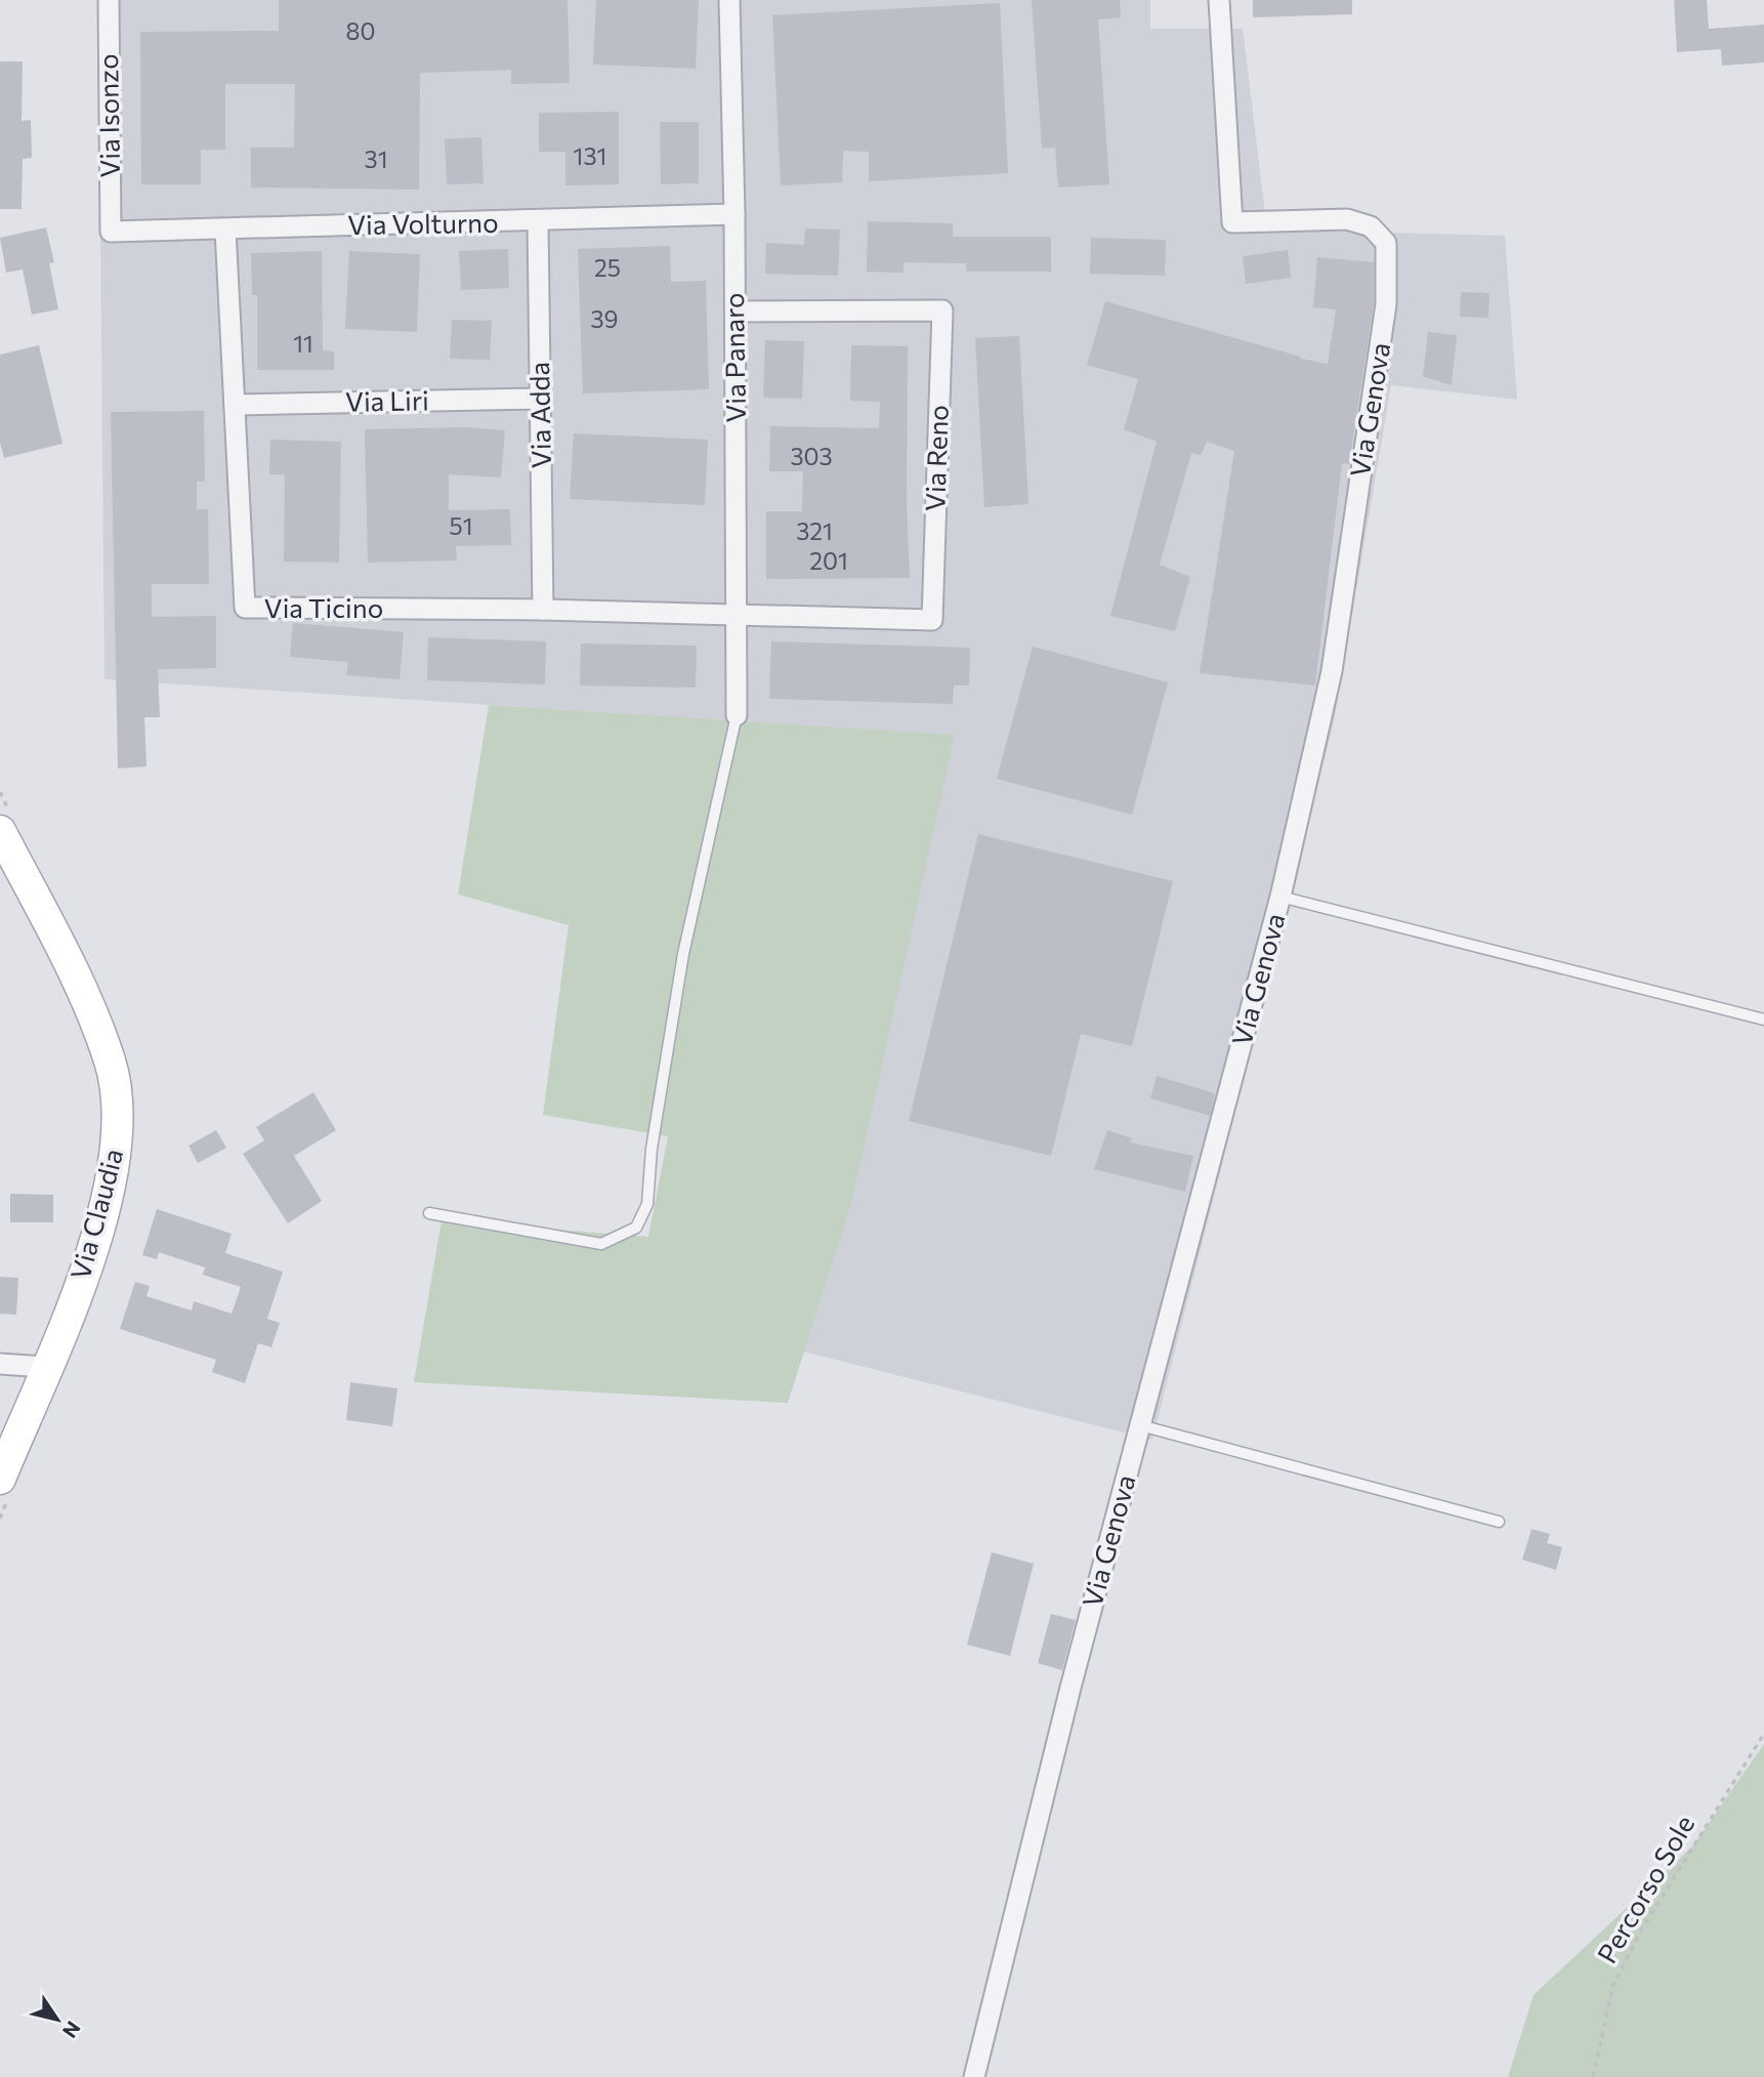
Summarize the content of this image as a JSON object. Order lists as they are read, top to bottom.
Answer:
{
  "streets": {
    "main road": ["Via Claudia"],
    "street": [
      "Via Isonzo",
      "Via Volturno",
      "Via Panaro",
      "Via Liri",
      "Via Genova",
      "Via Adda",
      "Via Reno",
      "Via Ticino"
    ],
    "path": ["Percorso Sole"]
  },
  "crossings": [
    ["Via Isonzo", "Via Volturno"],
    ["Via Volturno", "Via Panaro"],
    ["Via Volturno", "Via Adda"],
    ["Via Volturno", "Via Ticino"],
    ["Via Panaro", "Via Reno"],
    ["Via Panaro", "Via Ticino"],
    ["Via Liri", "Via Adda"],
    ["Via Liri", "Via Ticino"],
    ["Via Adda", "Via Ticino"],
    ["Via Reno", "Via Ticino"]
  ],
  "house_numbers": [
    "80",
    "131",
    "31",
    "25",
    "39",
    "11",
    "303",
    "51",
    "321",
    "201"
  ],
  "north": "bottom right"
}
